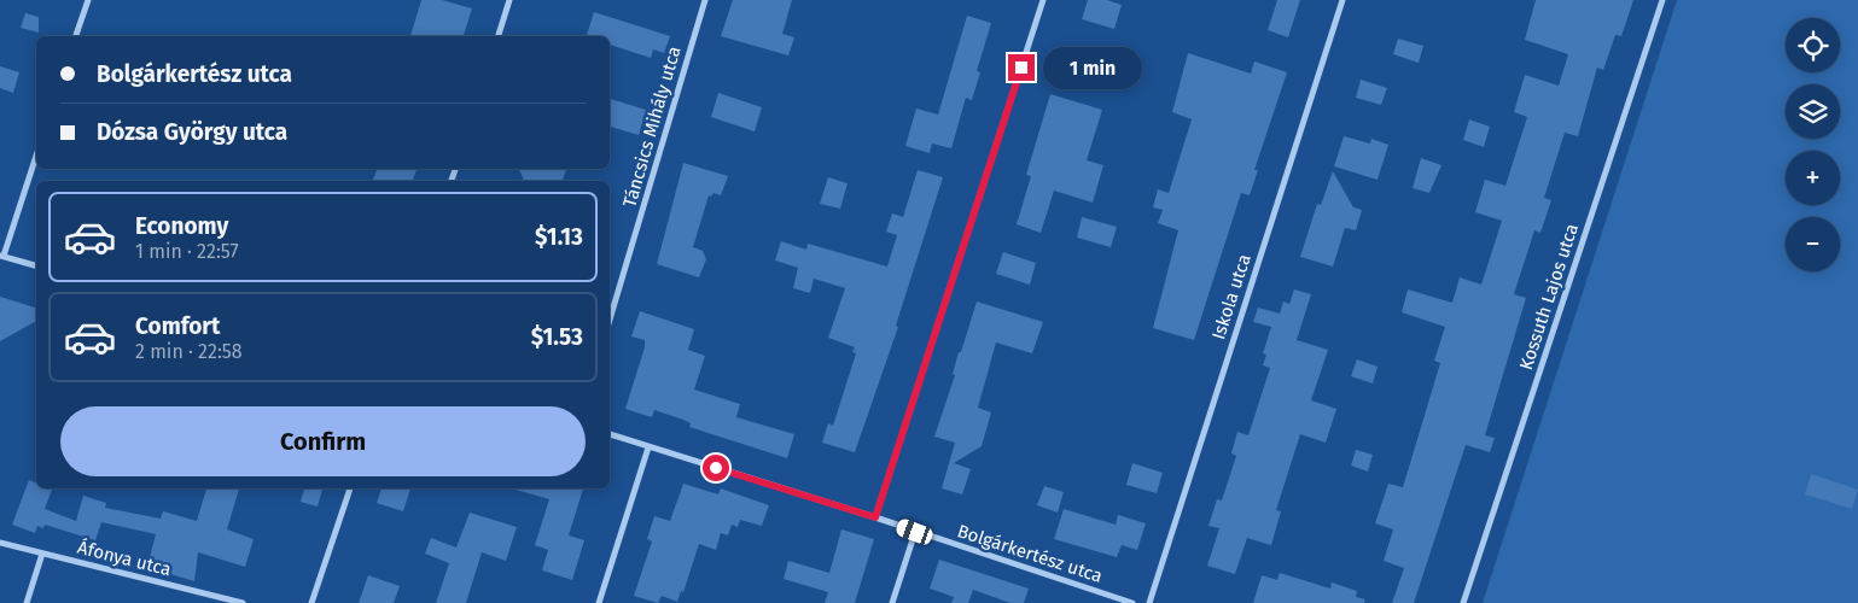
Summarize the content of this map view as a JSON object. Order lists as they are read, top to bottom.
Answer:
{
  "streets": {
    "street": [
      "Táncsics Mihály utca",
      "Iskola utca",
      "Kossuth Lajos utca",
      "Bolgárkertész utca",
      "Áfonya utca"
    ]
  },
  "page": {
    "map_buttons": ["+", "−"],
    "banner": ["Bolgárkertész utca", "Dózsa György utca"],
    "bubble": "1 min",
    "list": [
      {
        "name": "Economy",
        "note": "1 min · 22:57",
        "value": "$1.13"
      },
      {
        "name": "Comfort",
        "note": "2 min · 22:58",
        "value": "$1.53"
      }
    ],
    "buttons": "Confirm"
  }
}
